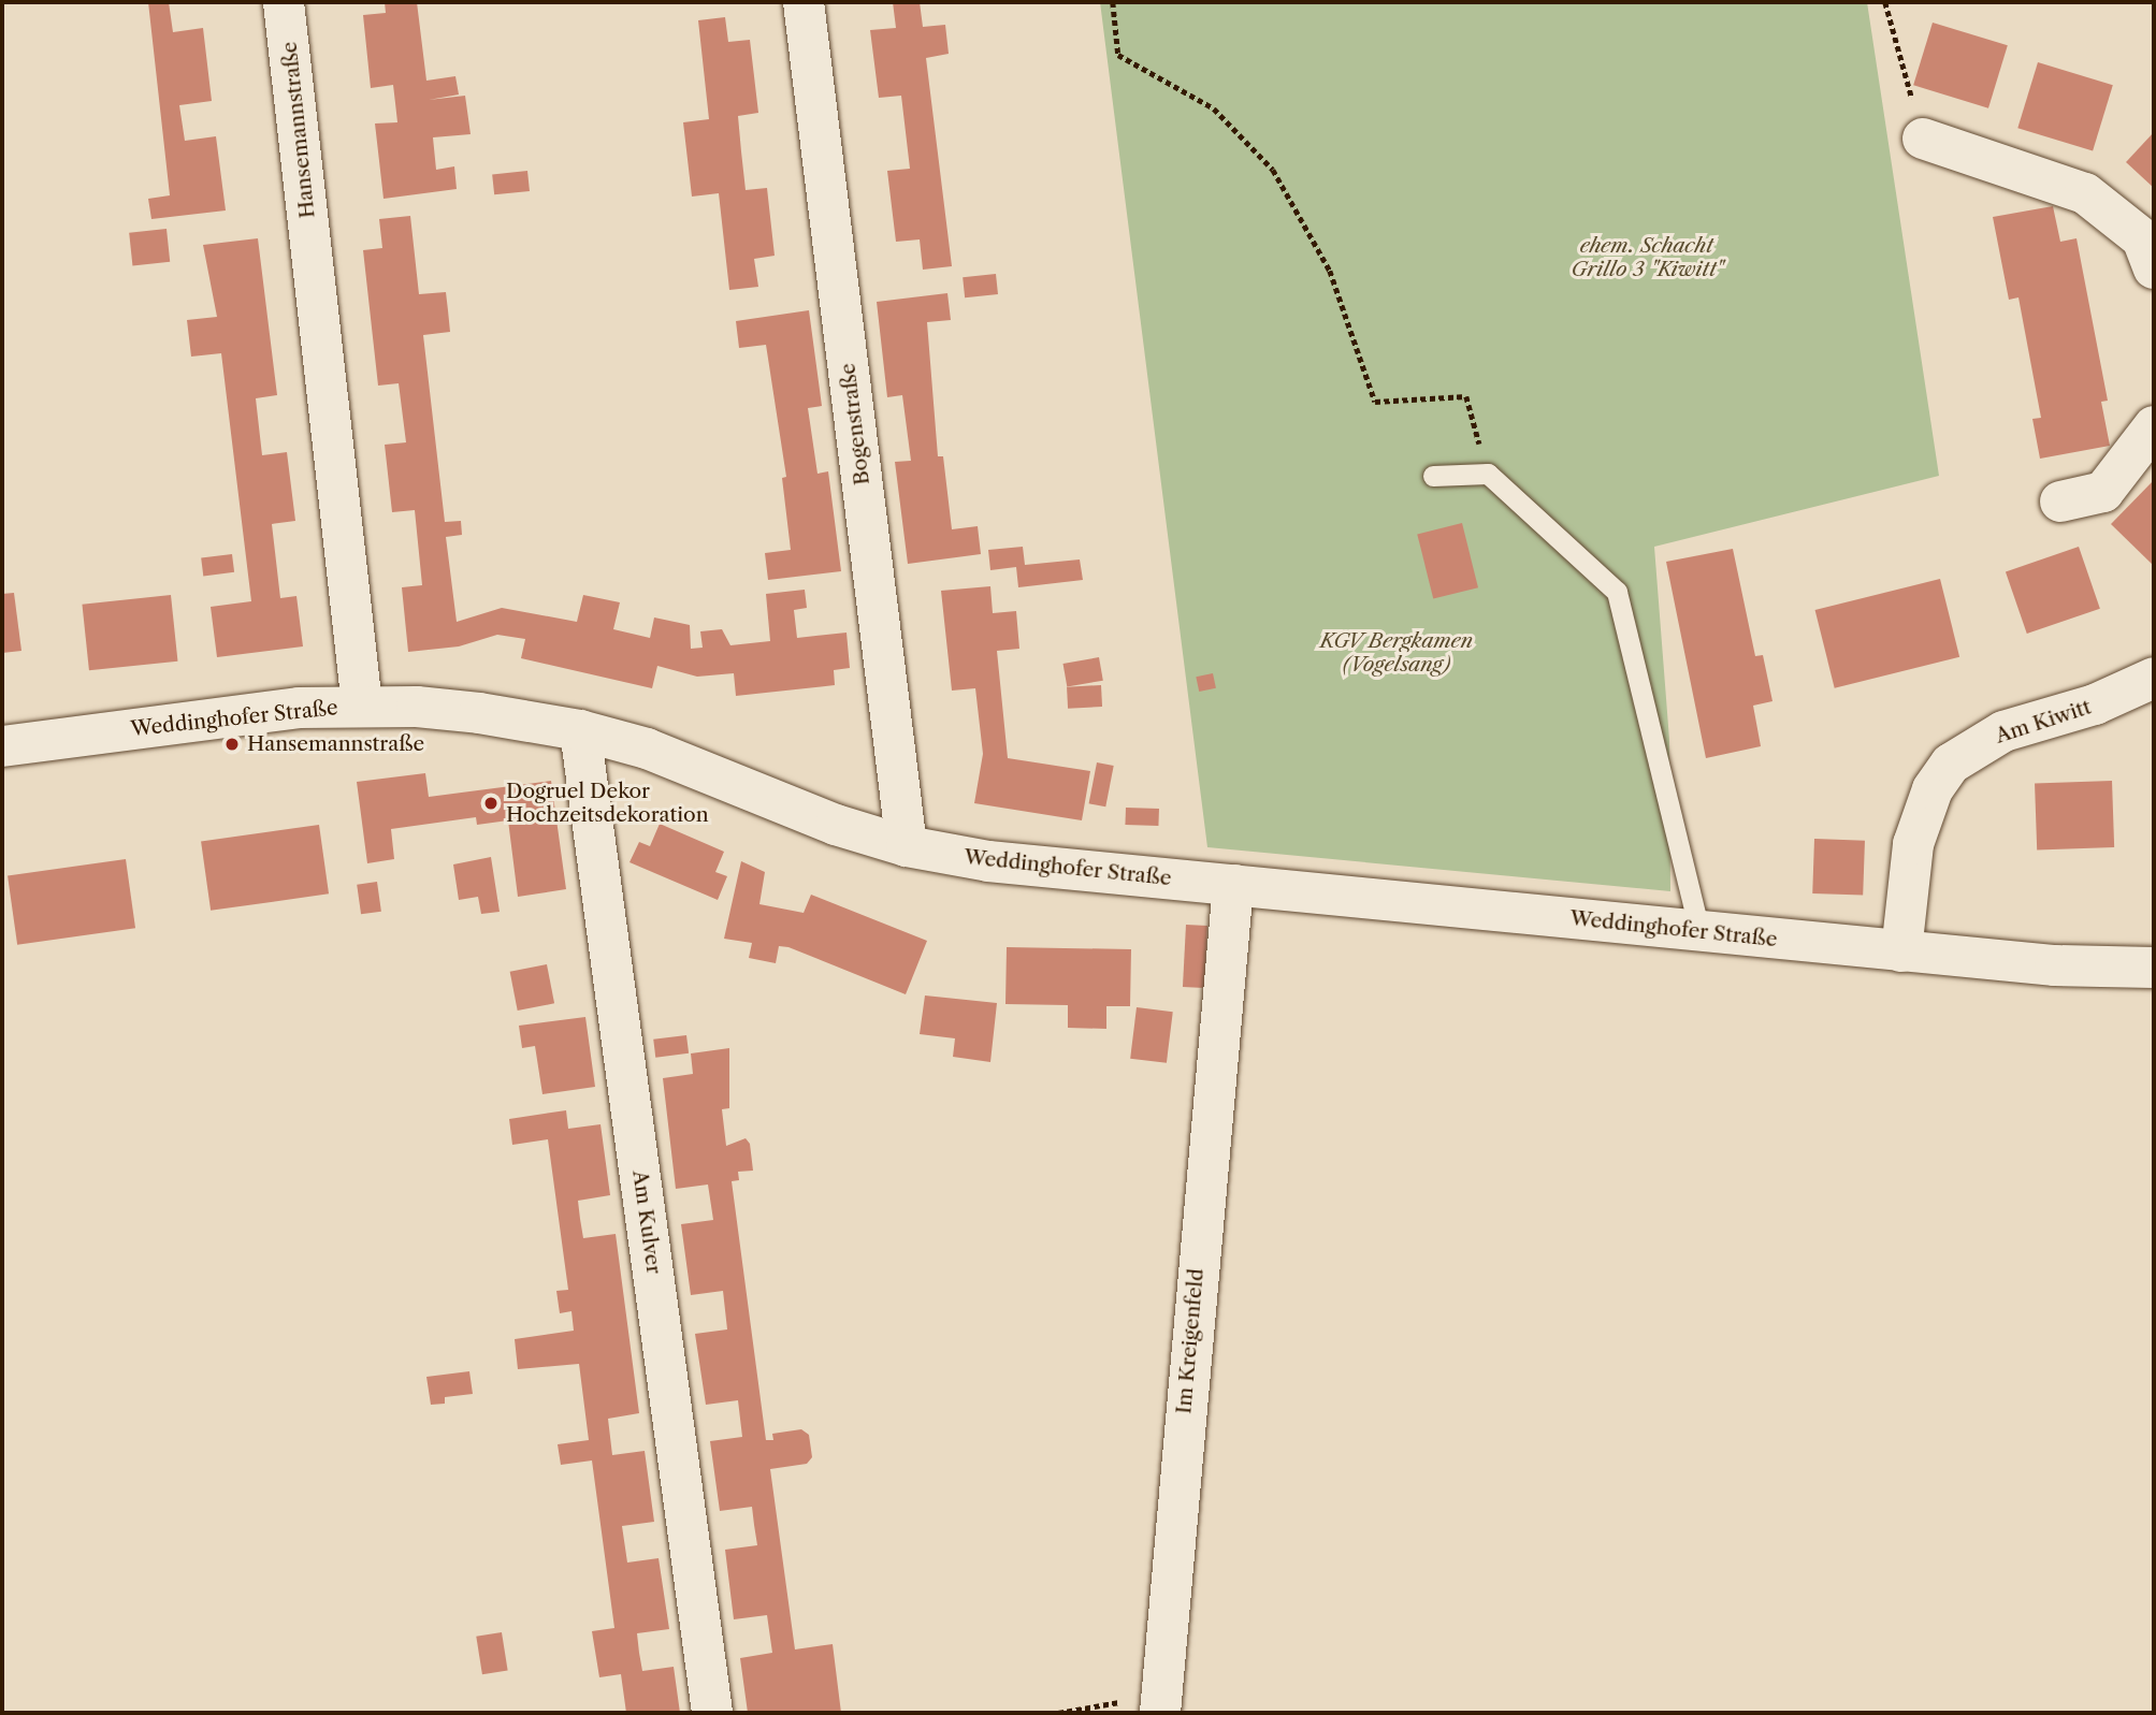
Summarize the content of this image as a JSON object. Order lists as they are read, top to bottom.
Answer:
{
  "streets": {
    "street": [
      "Hansemannstraße",
      "Bogenstraße",
      "Weddinghofer Straße",
      "Am Kiwitt",
      "Am Kulver",
      "Im Kreigenfeld"
    ]
  },
  "crossings": [
    ["Hansemannstraße", "Weddinghofer Straße"],
    ["Bogenstraße", "Weddinghofer Straße"],
    ["Weddinghofer Straße", "Am Kiwitt"],
    ["Weddinghofer Straße", "Am Kulver"],
    ["Weddinghofer Straße", "Im Kreigenfeld"]
  ],
  "parks": ["ehem. Schacht Grillo 3 \"Kiwitt\"", "KGV Bergkamen (Vogelsang)"],
  "places": ["Hansemannstraße", "Dogruel Dekor Hochzeitsdekoration"]
}
